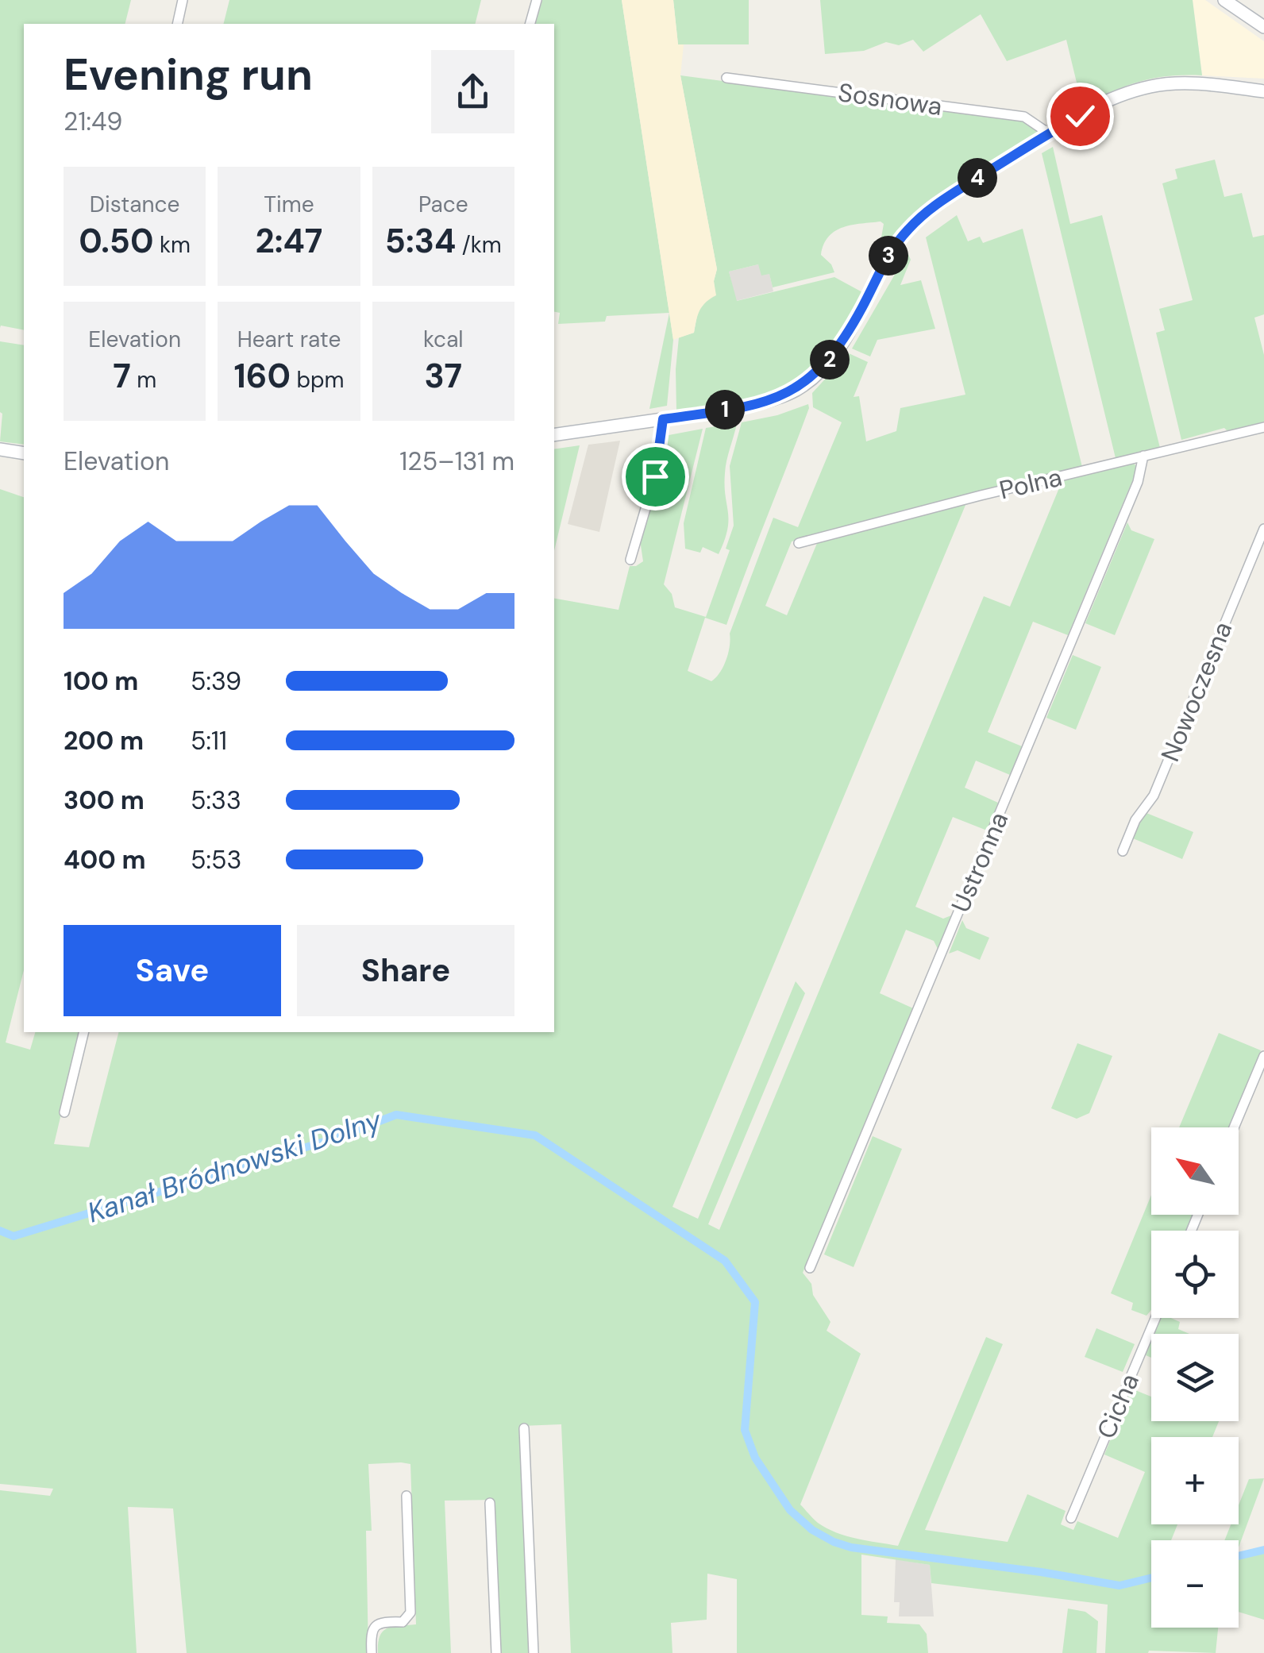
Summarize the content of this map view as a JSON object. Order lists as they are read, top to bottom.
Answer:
{
  "streets": {
    "street": [
      "Sosnowa",
      "Polna",
      "Nowoczesna",
      "Ustronna",
      "Cicha"
    ]
  },
  "crossings": [
    ["Polna", "Ustronna"]
  ],
  "water": ["Kanał Bródnowski Dolny"],
  "north": "top left",
  "page": {
    "heading": ["Evening run", "21:49"],
    "pins": [
      "4",
      "3",
      "2",
      "1"
    ],
    "stats": [
      ["Distance", "0.50 km"],
      ["Time", "2:47"],
      ["Pace", "5:34 /km"],
      ["Elevation", "7 m"],
      ["Heart rate", "160 bpm"],
      ["kcal", "37"]
    ],
    "chart": ["Elevation", "125–131 m"],
    "list": [
      {
        "name": "100 m",
        "note": "5:39"
      },
      {
        "name": "200 m",
        "note": "5:11"
      },
      {
        "name": "300 m",
        "note": "5:33"
      },
      {
        "name": "400 m",
        "note": "5:53"
      }
    ],
    "buttons": ["Save", "Share"],
    "map_buttons": ["+", "−"]
  }
}
